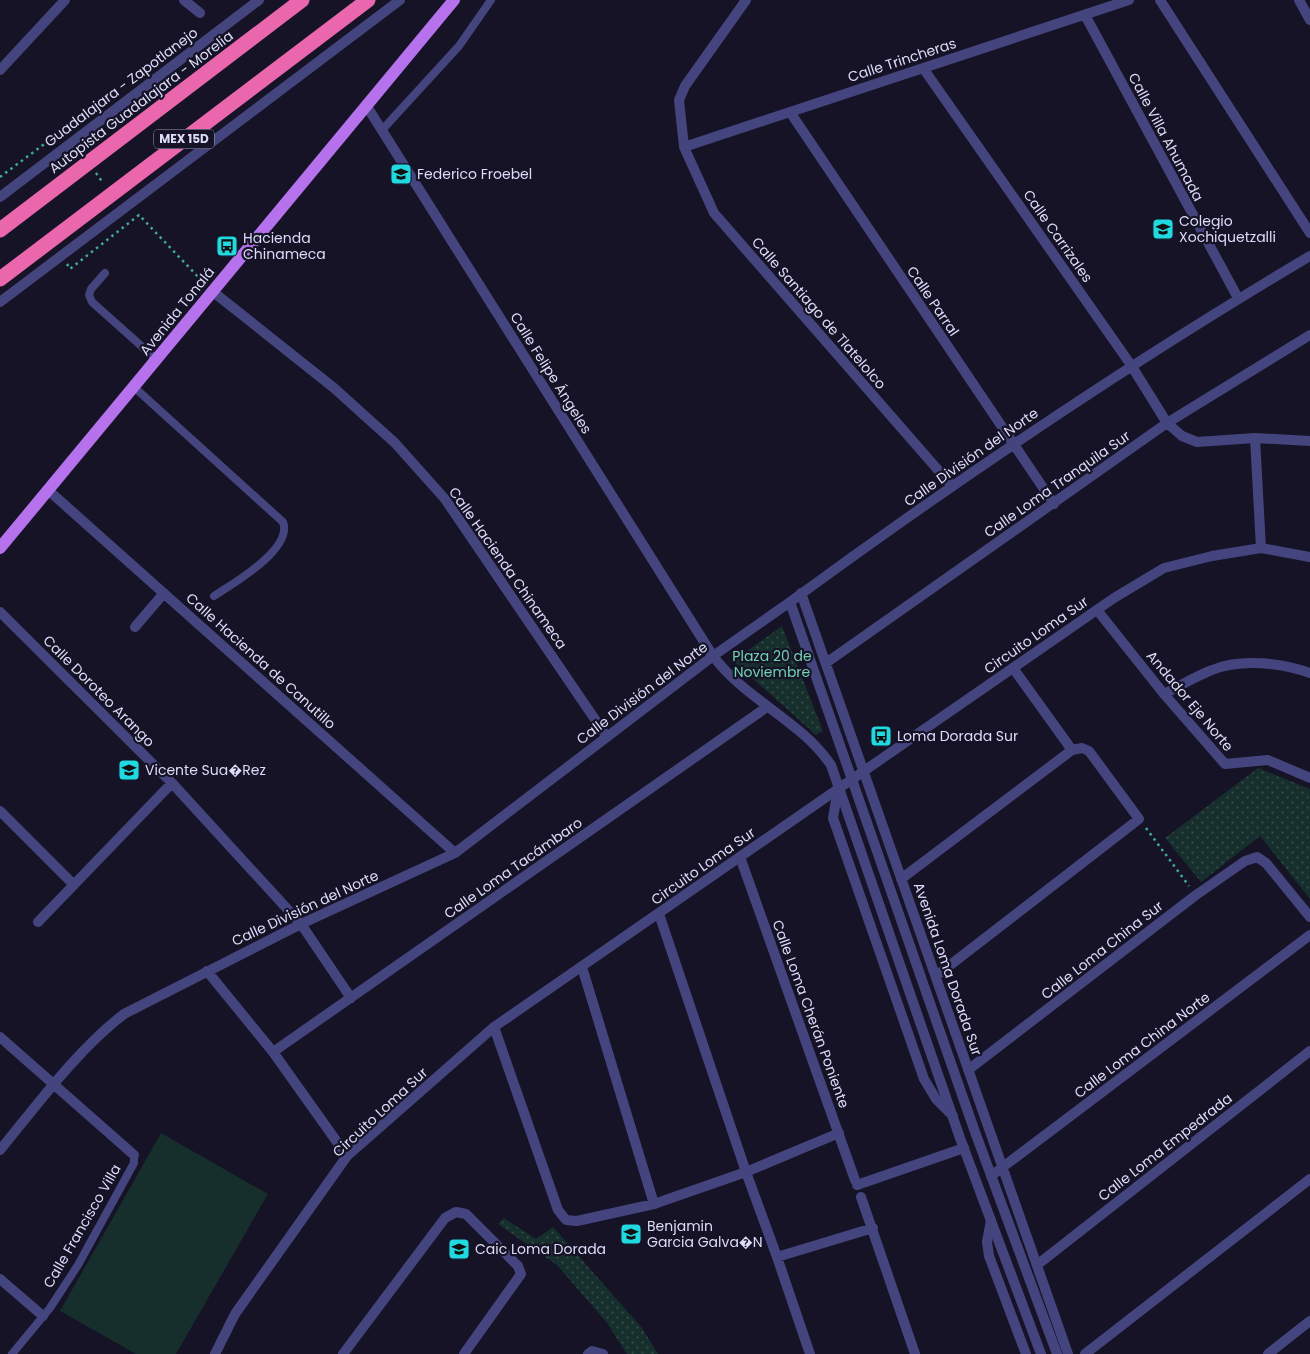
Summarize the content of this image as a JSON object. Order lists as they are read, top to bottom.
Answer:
{
  "streets": {
    "highway": ["Autopista Guadalajara - Morelia", "MEX 15D"],
    "main road": ["Avenida Tonalá"],
    "street": [
      "Calle Trincheras",
      "Guadalajara - Zapotlanejo",
      "Calle Villa Ahumada",
      "Calle Carrizales",
      "Calle Parral",
      "Calle Santiago de Tlatelolco",
      "Calle Felipe Ángeles",
      "Calle División del Norte",
      "Calle Loma Tranquila Sur",
      "Calle Hacienda Chinameca",
      "Circuito Loma Sur",
      "Calle Hacienda de Canutillo",
      "Calle Doroteo Arango",
      "Andador Eje Norte",
      "Calle Loma Tacámbaro",
      "Calle Loma China Sur",
      "Avenida Loma Dorada Sur",
      "Calle Loma Cherán Poniente",
      "Calle Loma China Norte",
      "Calle Loma Empedrada",
      "Calle Francisco Villa"
    ]
  },
  "crossings": [
    ["Calle Trincheras", "Calle Villa Ahumada"],
    ["Calle Trincheras", "Calle Carrizales"],
    ["Calle Trincheras", "Calle Parral"],
    ["Calle Trincheras", "Calle Santiago de Tlatelolco"],
    ["Calle Villa Ahumada", "Calle División del Norte"],
    ["Calle Carrizales", "Calle División del Norte"],
    ["Calle Carrizales", "Calle Loma Tranquila Sur"],
    ["Calle Parral", "Calle División del Norte"],
    ["Calle Parral", "Calle Loma Tranquila Sur"],
    ["Avenida Tonalá", "Calle Felipe Ángeles"],
    ["Avenida Tonalá", "Calle Hacienda Chinameca"],
    ["Avenida Tonalá", "Calle Hacienda de Canutillo"],
    ["Calle Santiago de Tlatelolco", "Calle División del Norte"],
    ["Calle Felipe Ángeles", "Calle División del Norte"],
    ["Calle División del Norte", "Calle Hacienda Chinameca"],
    ["Calle División del Norte", "Calle Hacienda de Canutillo"],
    ["Calle División del Norte", "Calle Doroteo Arango"],
    ["Calle División del Norte", "Avenida Loma Dorada Sur"],
    ["Calle División del Norte", "Calle Francisco Villa"],
    ["Calle Loma Tranquila Sur", "Avenida Loma Dorada Sur"],
    ["Circuito Loma Sur", "Andador Eje Norte"],
    ["Circuito Loma Sur", "Avenida Loma Dorada Sur"],
    ["Circuito Loma Sur", "Calle Loma Cherán Poniente"],
    ["Calle Doroteo Arango", "Calle Loma Tacámbaro"],
    ["Calle Loma China Sur", "Avenida Loma Dorada Sur"],
    ["Avenida Loma Dorada Sur", "Calle Loma China Norte"],
    ["Avenida Loma Dorada Sur", "Calle Loma Empedrada"]
  ],
  "parks": ["Plaza 20 de Noviembre"],
  "places": {
    "school or university": [
      "Federico Froebel",
      "Colegio Xochiquetzalli",
      "Vicente Sua�Rez",
      "Benjamin Garcia Galva�N",
      "Caic Loma Dorada"
    ],
    "bus stop": ["Hacienda Chinameca", "Loma Dorada Sur"]
  }
}
